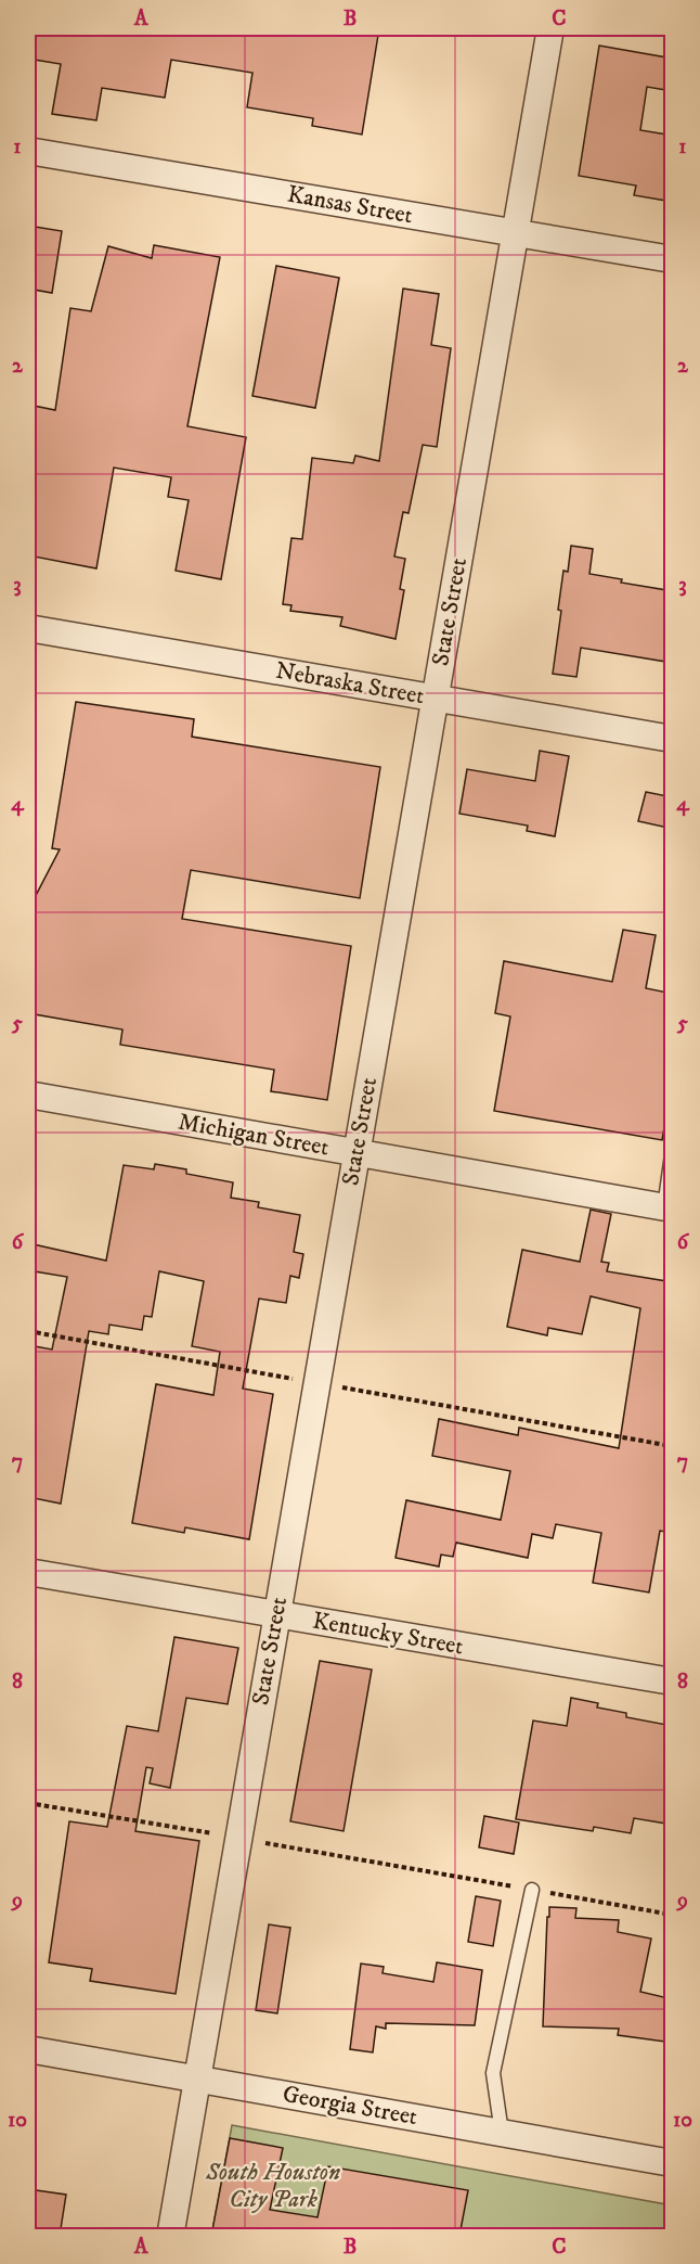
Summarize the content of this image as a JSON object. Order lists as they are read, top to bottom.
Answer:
{
  "streets": {
    "street": [
      "Kansas Street",
      "State Street",
      "Nebraska Street",
      "Michigan Street",
      "Kentucky Street",
      "Georgia Street"
    ]
  },
  "crossings": [
    ["Kansas Street", "State Street"],
    ["State Street", "Nebraska Street"],
    ["State Street", "Michigan Street"],
    ["State Street", "Kentucky Street"],
    ["State Street", "Georgia Street"]
  ],
  "parks": ["South Houston City Park"],
  "grid": {
    "columns": ["A", "B", "C"],
    "rows": [
      "1",
      "2",
      "3",
      "4",
      "5",
      "6",
      "7",
      "8",
      "9",
      "10"
    ]
  }
}
